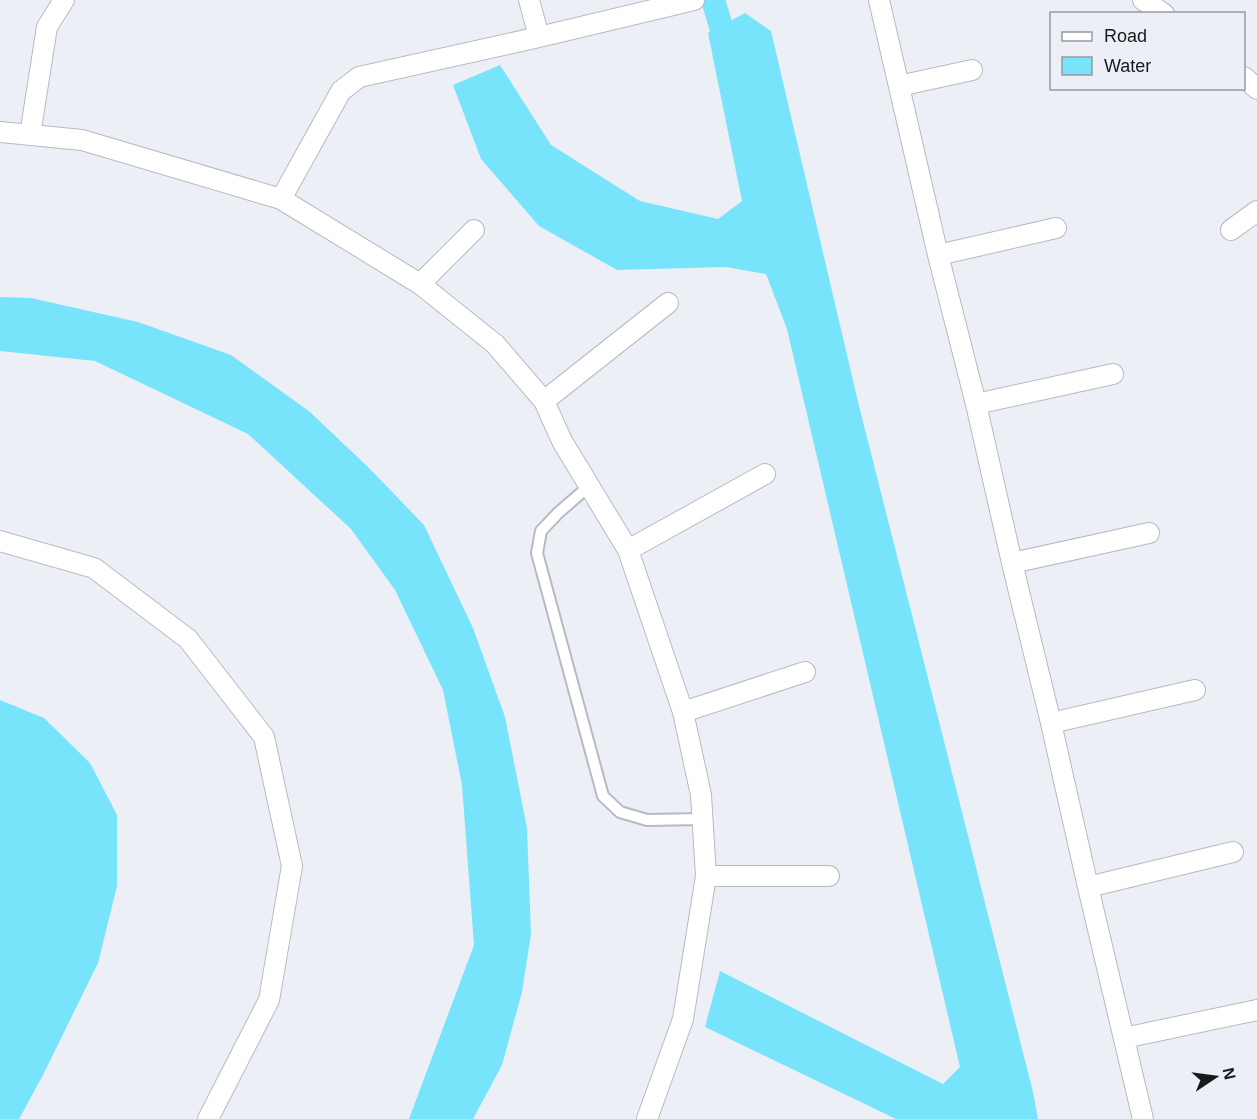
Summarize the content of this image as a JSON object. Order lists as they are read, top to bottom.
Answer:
{
  "legend": ["Road", "Water"],
  "north": "right"
}
